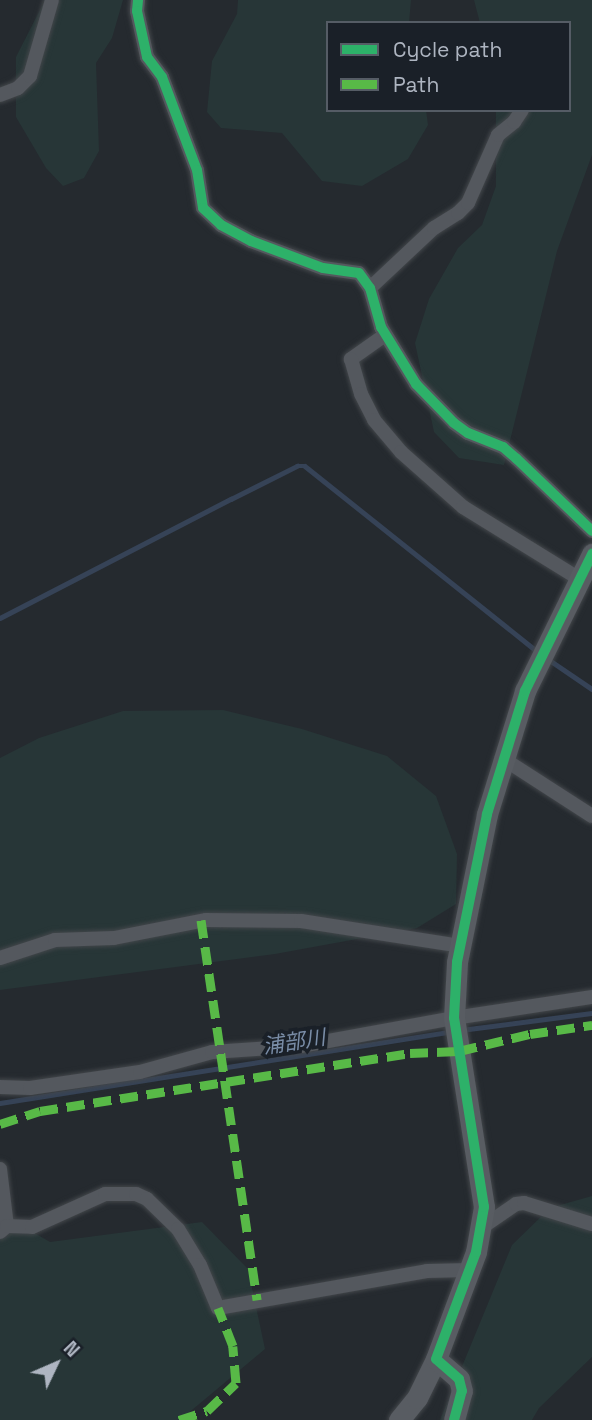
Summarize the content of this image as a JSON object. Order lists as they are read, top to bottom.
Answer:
{
  "water": ["浦部川"],
  "legend": ["Cycle path", "Path"],
  "north": "top right"
}
